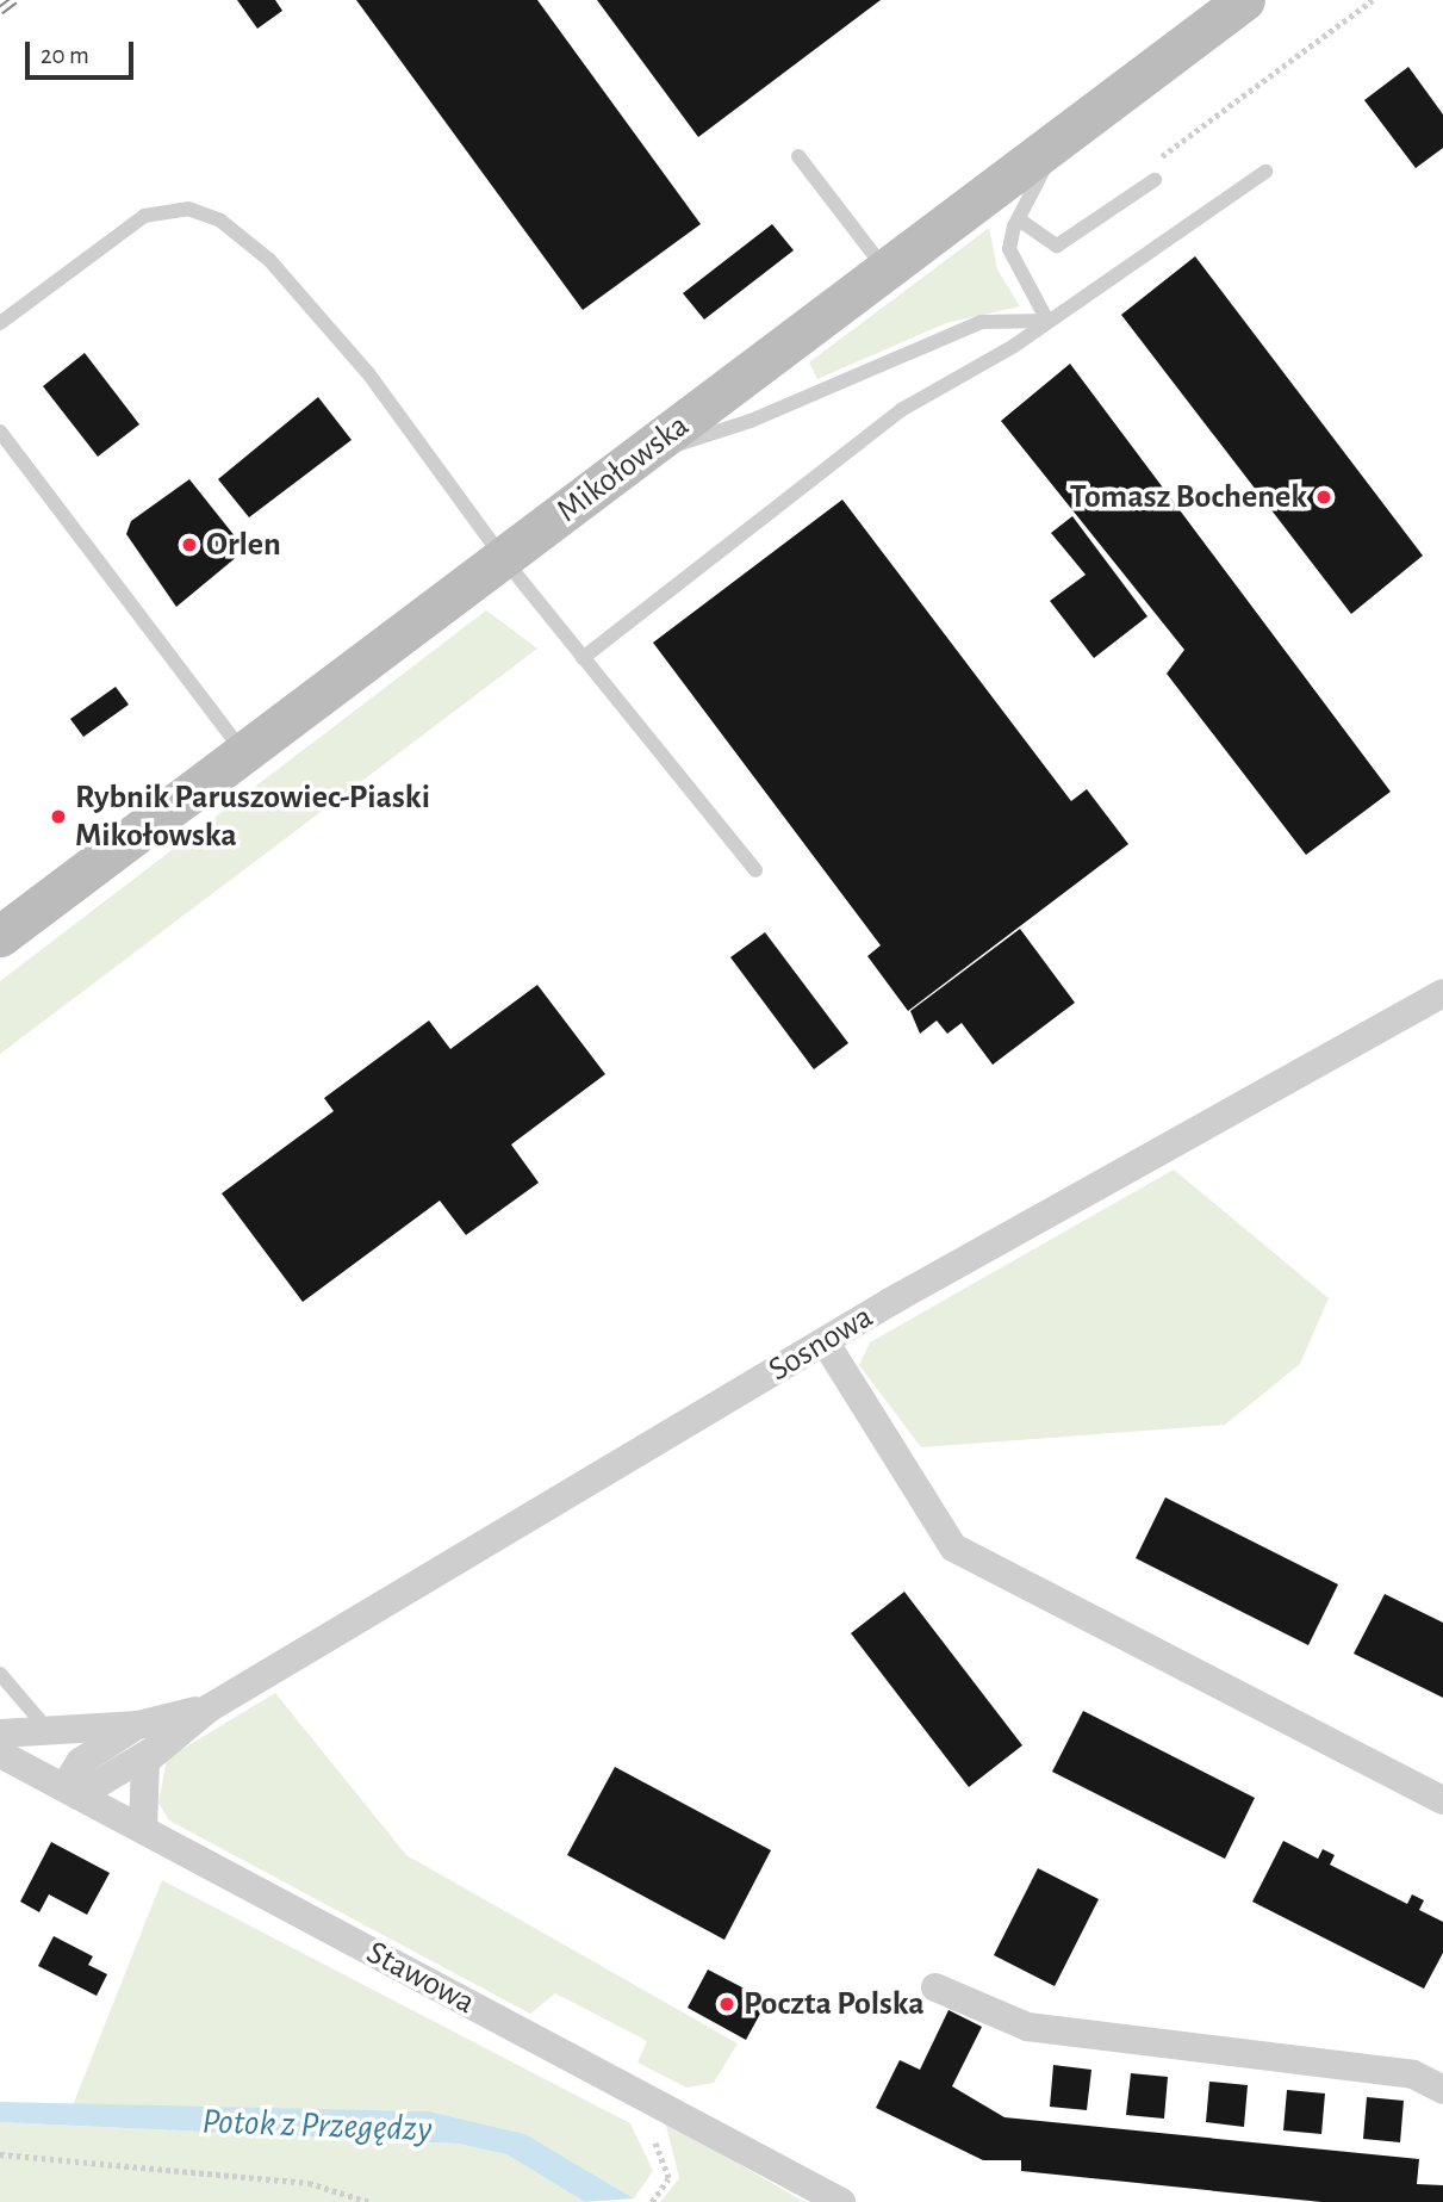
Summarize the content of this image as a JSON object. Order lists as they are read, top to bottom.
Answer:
{
  "streets": {
    "main road": ["Mikołowska"],
    "street": ["Sosnowa", "Stawowa"]
  },
  "crossings": [
    ["Sosnowa", "Stawowa"]
  ],
  "water": ["Potok z Przegędzy"],
  "places": [
    "Tomasz Bochenek",
    "Orlen",
    "Rybnik Paruszowiec-Piaski Mikołowska",
    "Poczta Polska"
  ],
  "scale_bar": "20 m"
}
